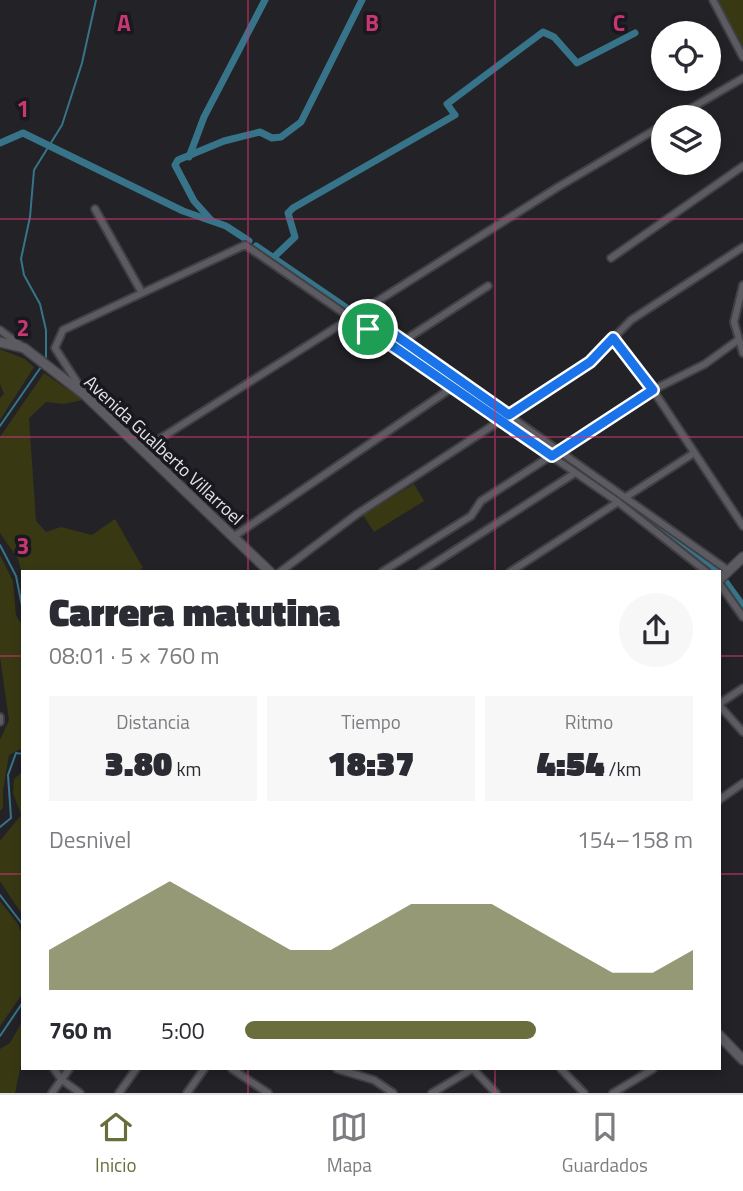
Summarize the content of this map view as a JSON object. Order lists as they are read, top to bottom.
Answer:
{
  "streets": {
    "main road": ["Avenida Gualberto Villarroel"]
  },
  "page": {
    "heading": ["Carrera matutina", "08:01 · 5 × 760 m"],
    "stats": [
      ["Distancia", "3.80 km"],
      ["Tiempo", "18:37"],
      ["Ritmo", "4:54 /km"]
    ],
    "chart": ["Desnivel", "154–158 m"],
    "list": [
      {
        "name": "760 m",
        "note": "5:00"
      }
    ],
    "tabs": ["Inicio", "Mapa", "Guardados"]
  },
  "grid": {
    "columns": ["A", "B", "C"],
    "rows": ["1", "2", "3"]
  }
}
